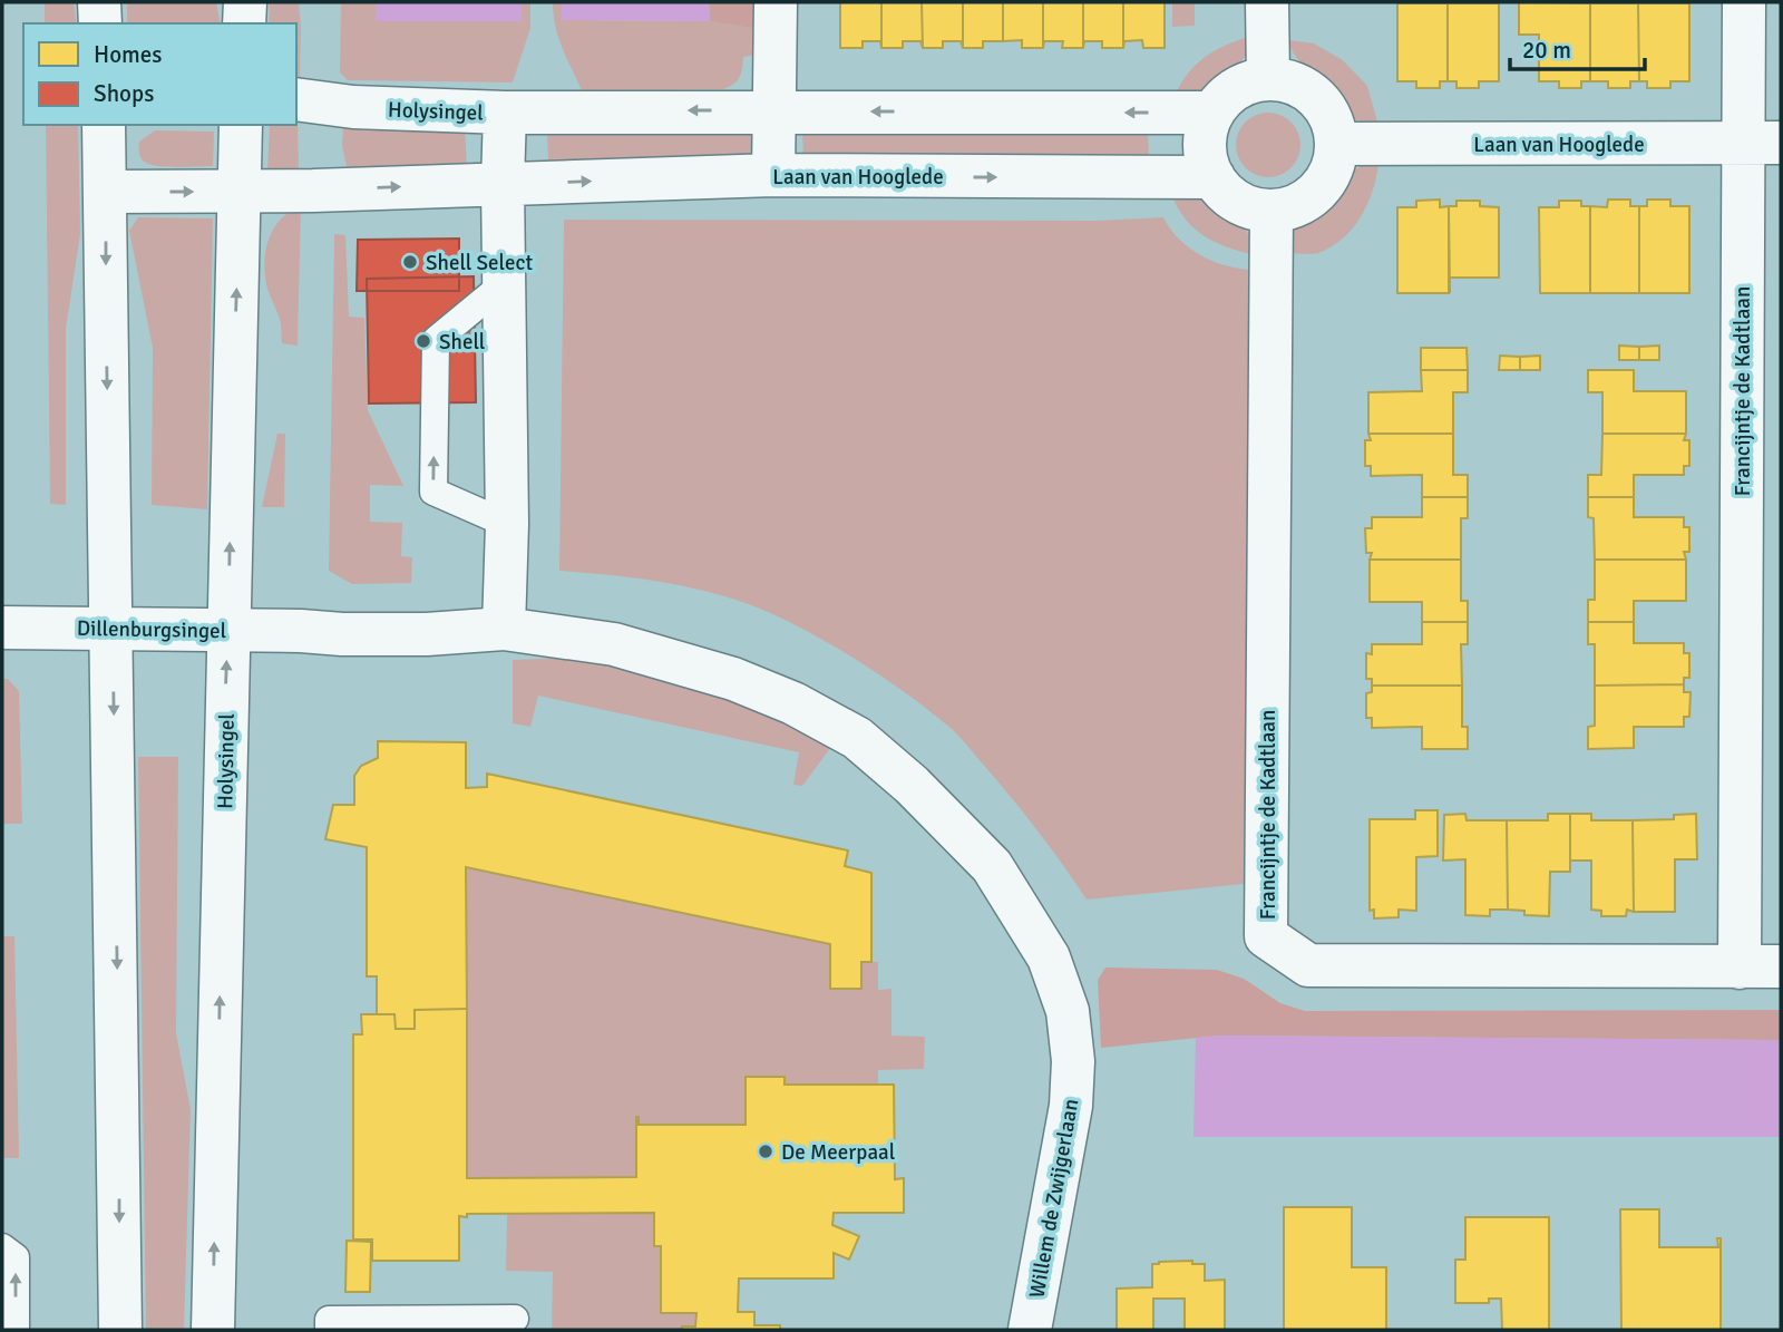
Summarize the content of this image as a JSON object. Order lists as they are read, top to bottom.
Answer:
{
  "streets": {
    "street": [
      "Holysingel",
      "Laan van Hooglede",
      "Francijntje de Kadtlaan",
      "Dillenburgsingel",
      "Willem de Zwijgerlaan"
    ]
  },
  "crossings": [
    ["Holysingel", "Laan van Hooglede"],
    ["Holysingel", "Dillenburgsingel"],
    ["Holysingel", "Willem de Zwijgerlaan"],
    ["Laan van Hooglede", "Francijntje de Kadtlaan"],
    ["Dillenburgsingel", "Willem de Zwijgerlaan"]
  ],
  "places": ["Shell Select", "Shell", "De Meerpaal"],
  "legend": ["Homes", "Shops"],
  "scale_bar": "20 m"
}
